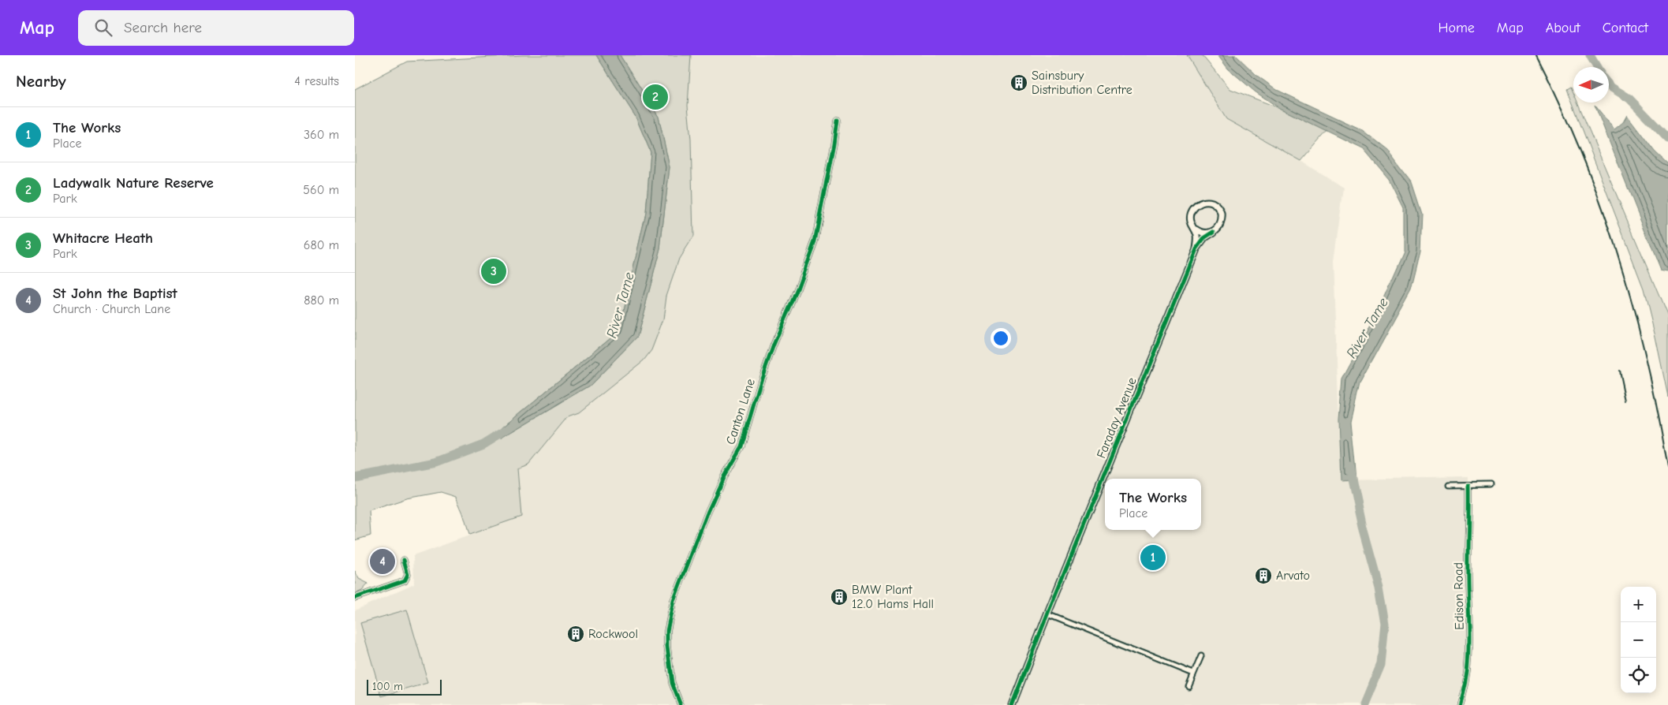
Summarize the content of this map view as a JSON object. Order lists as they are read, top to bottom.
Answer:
{
  "streets": {
    "street": ["Canton Lane", "Faraday Avenue", "Edison Road"]
  },
  "water": ["River Tame"],
  "places": {
    "building": [
      "Sainsbury Distribution Centre",
      "Arvato",
      "BMW Plant 12.0 Hams Hall",
      "Rockwool"
    ]
  },
  "scale_bar": "100 m",
  "north": "left",
  "page": {
    "header": "Map",
    "search": "Search here",
    "nav": [
      "Home",
      "Map",
      "About",
      "Contact"
    ],
    "heading": ["Nearby", "4 results"],
    "pins": [
      "2",
      "3",
      "1",
      "4"
    ],
    "list": [
      {
        "mark": "1",
        "name": "The Works",
        "note": "Place",
        "value": "360 m"
      },
      {
        "mark": "2",
        "name": "Ladywalk Nature Reserve",
        "note": "Park",
        "value": "560 m"
      },
      {
        "mark": "3",
        "name": "Whitacre Heath",
        "note": "Park",
        "value": "680 m"
      },
      {
        "mark": "4",
        "name": "St John the Baptist",
        "note": "Church · Church Lane",
        "value": "880 m"
      }
    ],
    "popup": ["The Works", "Place"],
    "map_buttons": ["+", "−"],
    "scale": "100 m"
  }
}
